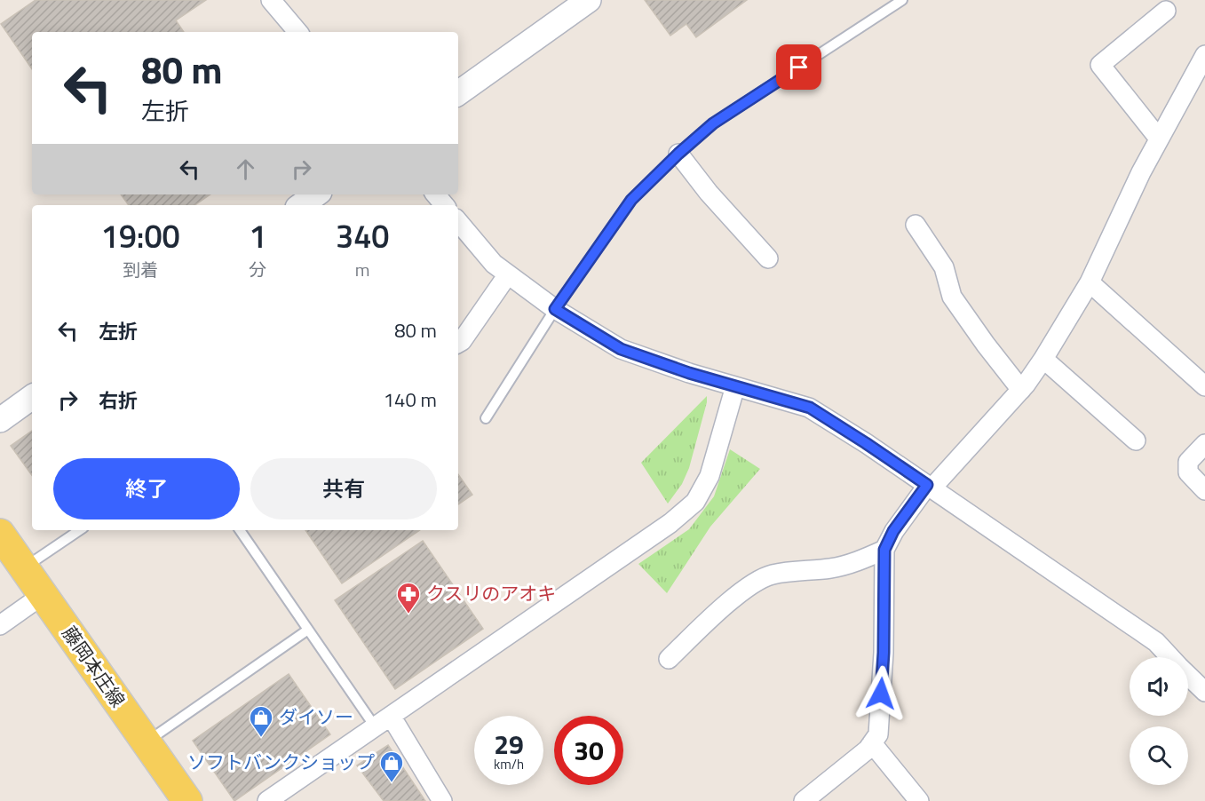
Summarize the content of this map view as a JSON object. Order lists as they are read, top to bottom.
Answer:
{
  "streets": {
    "main road": ["藤岡本庄線"]
  },
  "places": {
    "pharmacy": ["クスリのアオキ"],
    "shop": ["ダイソー", "ソフトバンクショップ"]
  },
  "page": {
    "turn": ["80 m", "左折"],
    "eta": [
      "19:00",
      "到着",
      "1",
      "分",
      "340",
      "m"
    ],
    "list": [
      {
        "name": "左折",
        "value": "80 m"
      },
      {
        "name": "右折",
        "value": "140 m"
      }
    ],
    "buttons": ["終了", "共有"],
    "speed": "29 km/h",
    "limit": "30"
  }
}
